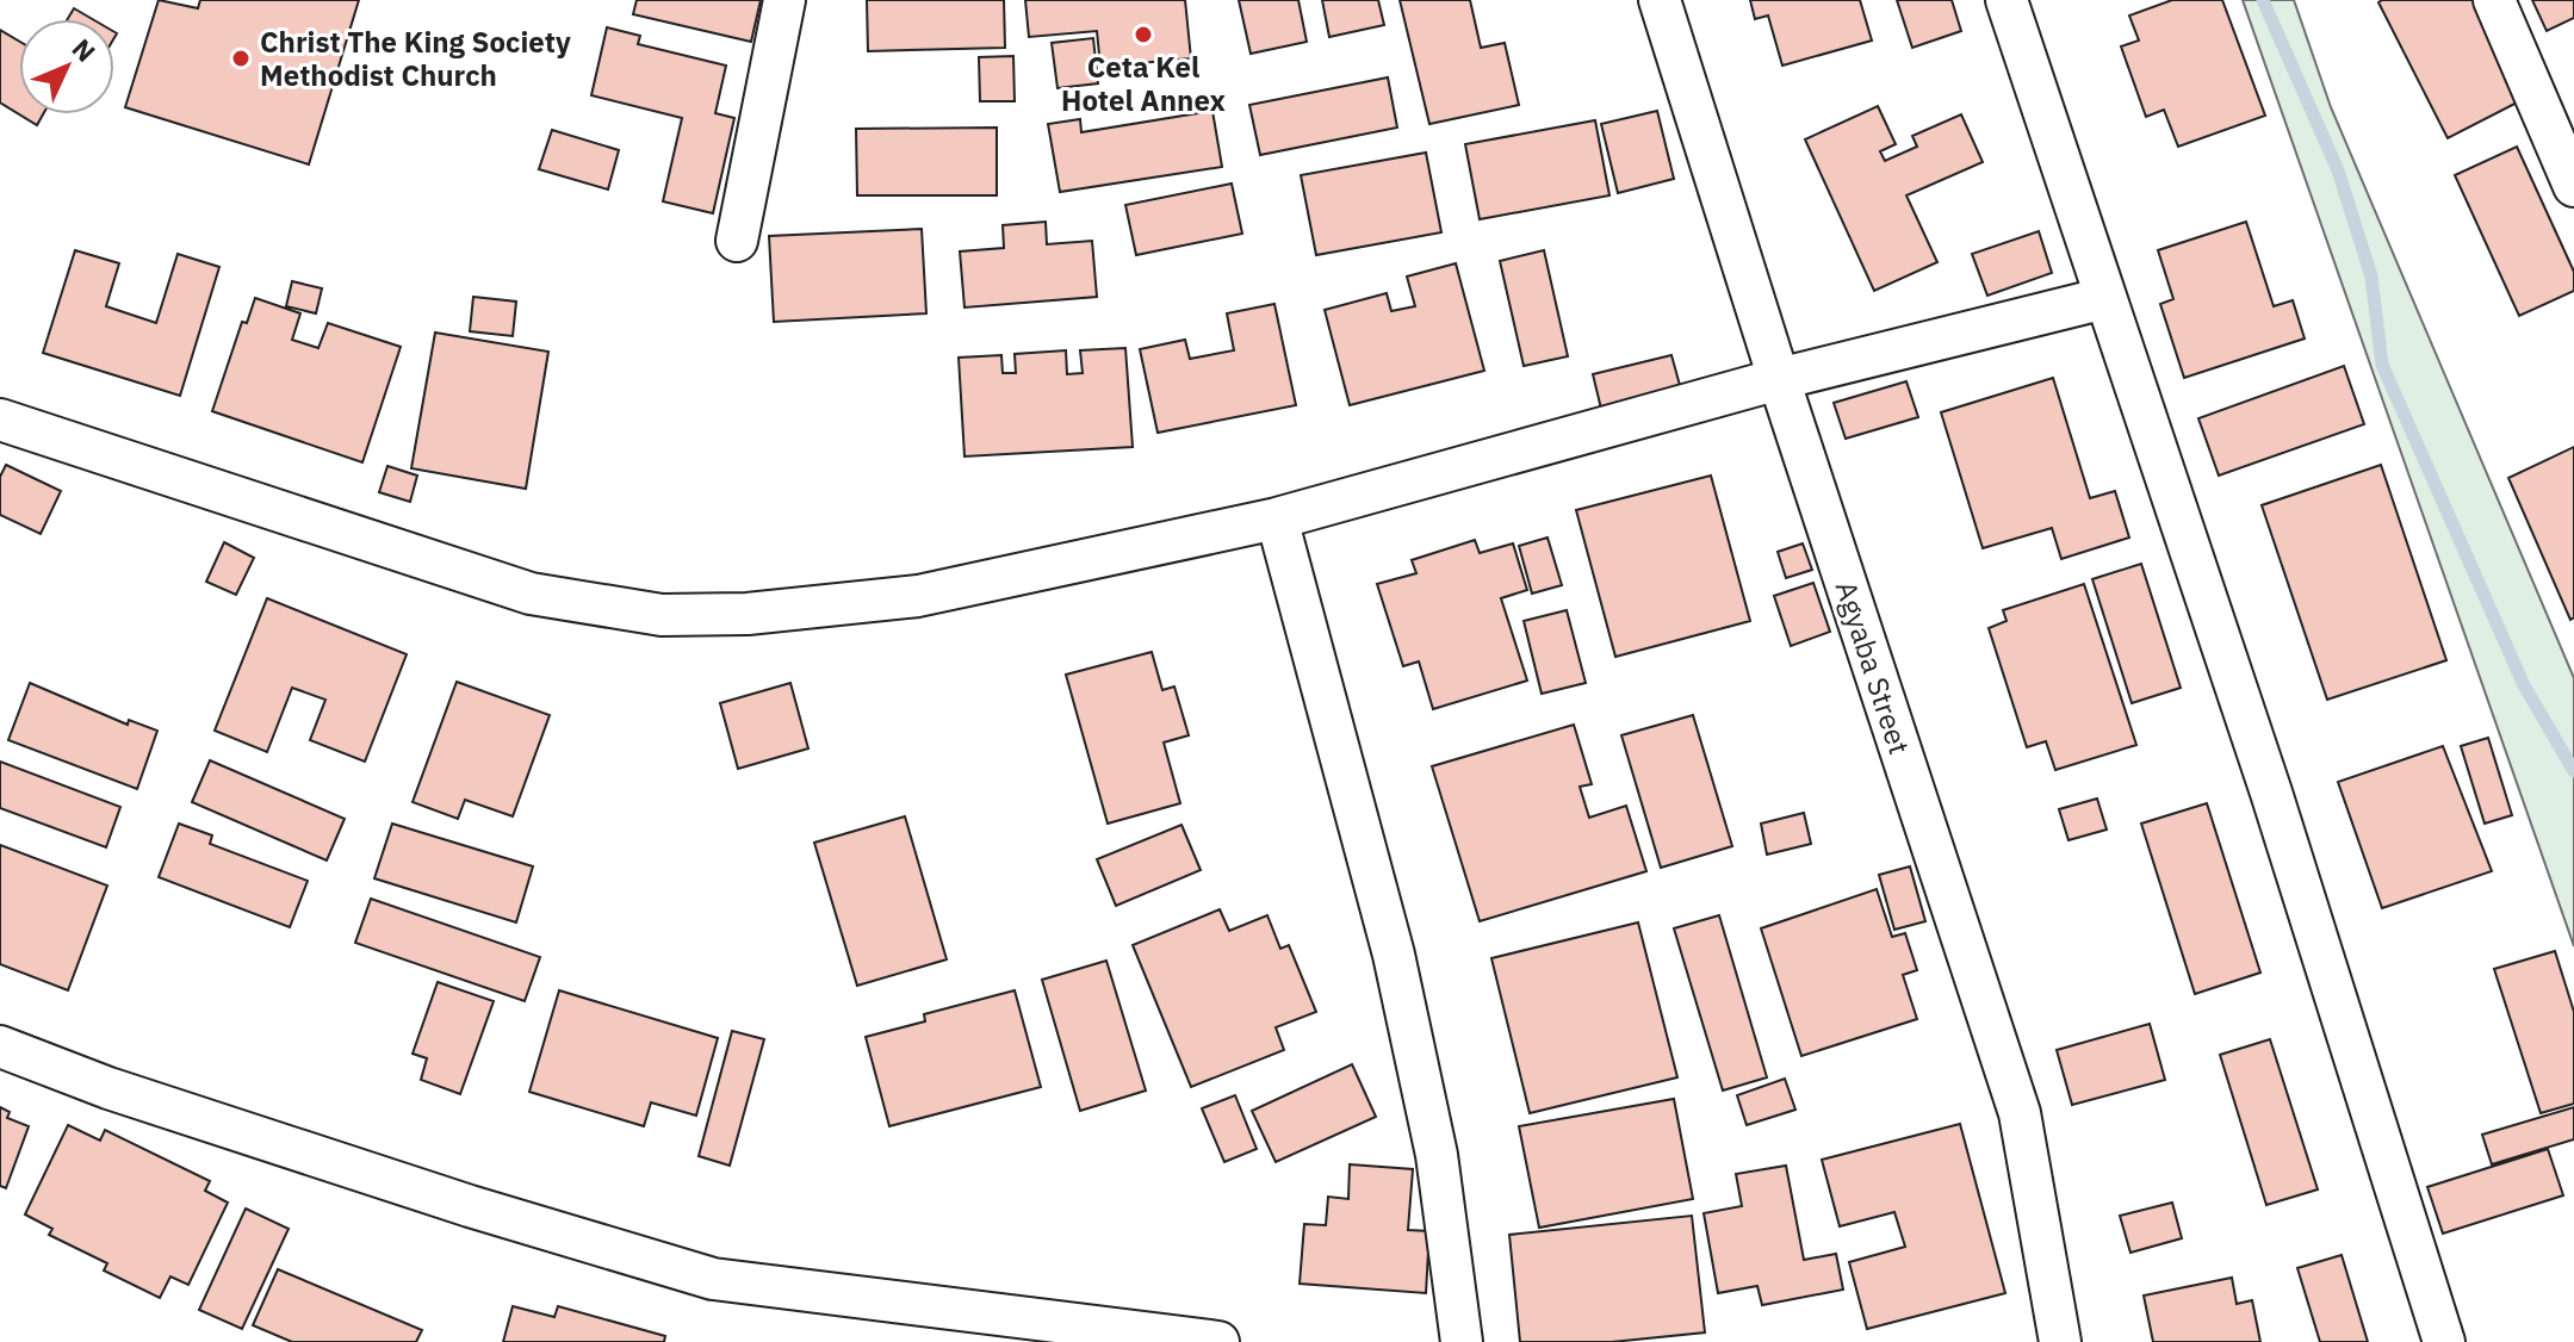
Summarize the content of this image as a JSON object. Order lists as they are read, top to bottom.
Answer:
{
  "streets": {
    "street": ["Agyaba Street"]
  },
  "places": ["Ceta Kel Hotel Annex", "Christ The King Society Methodist Church"],
  "north": "top right"
}
